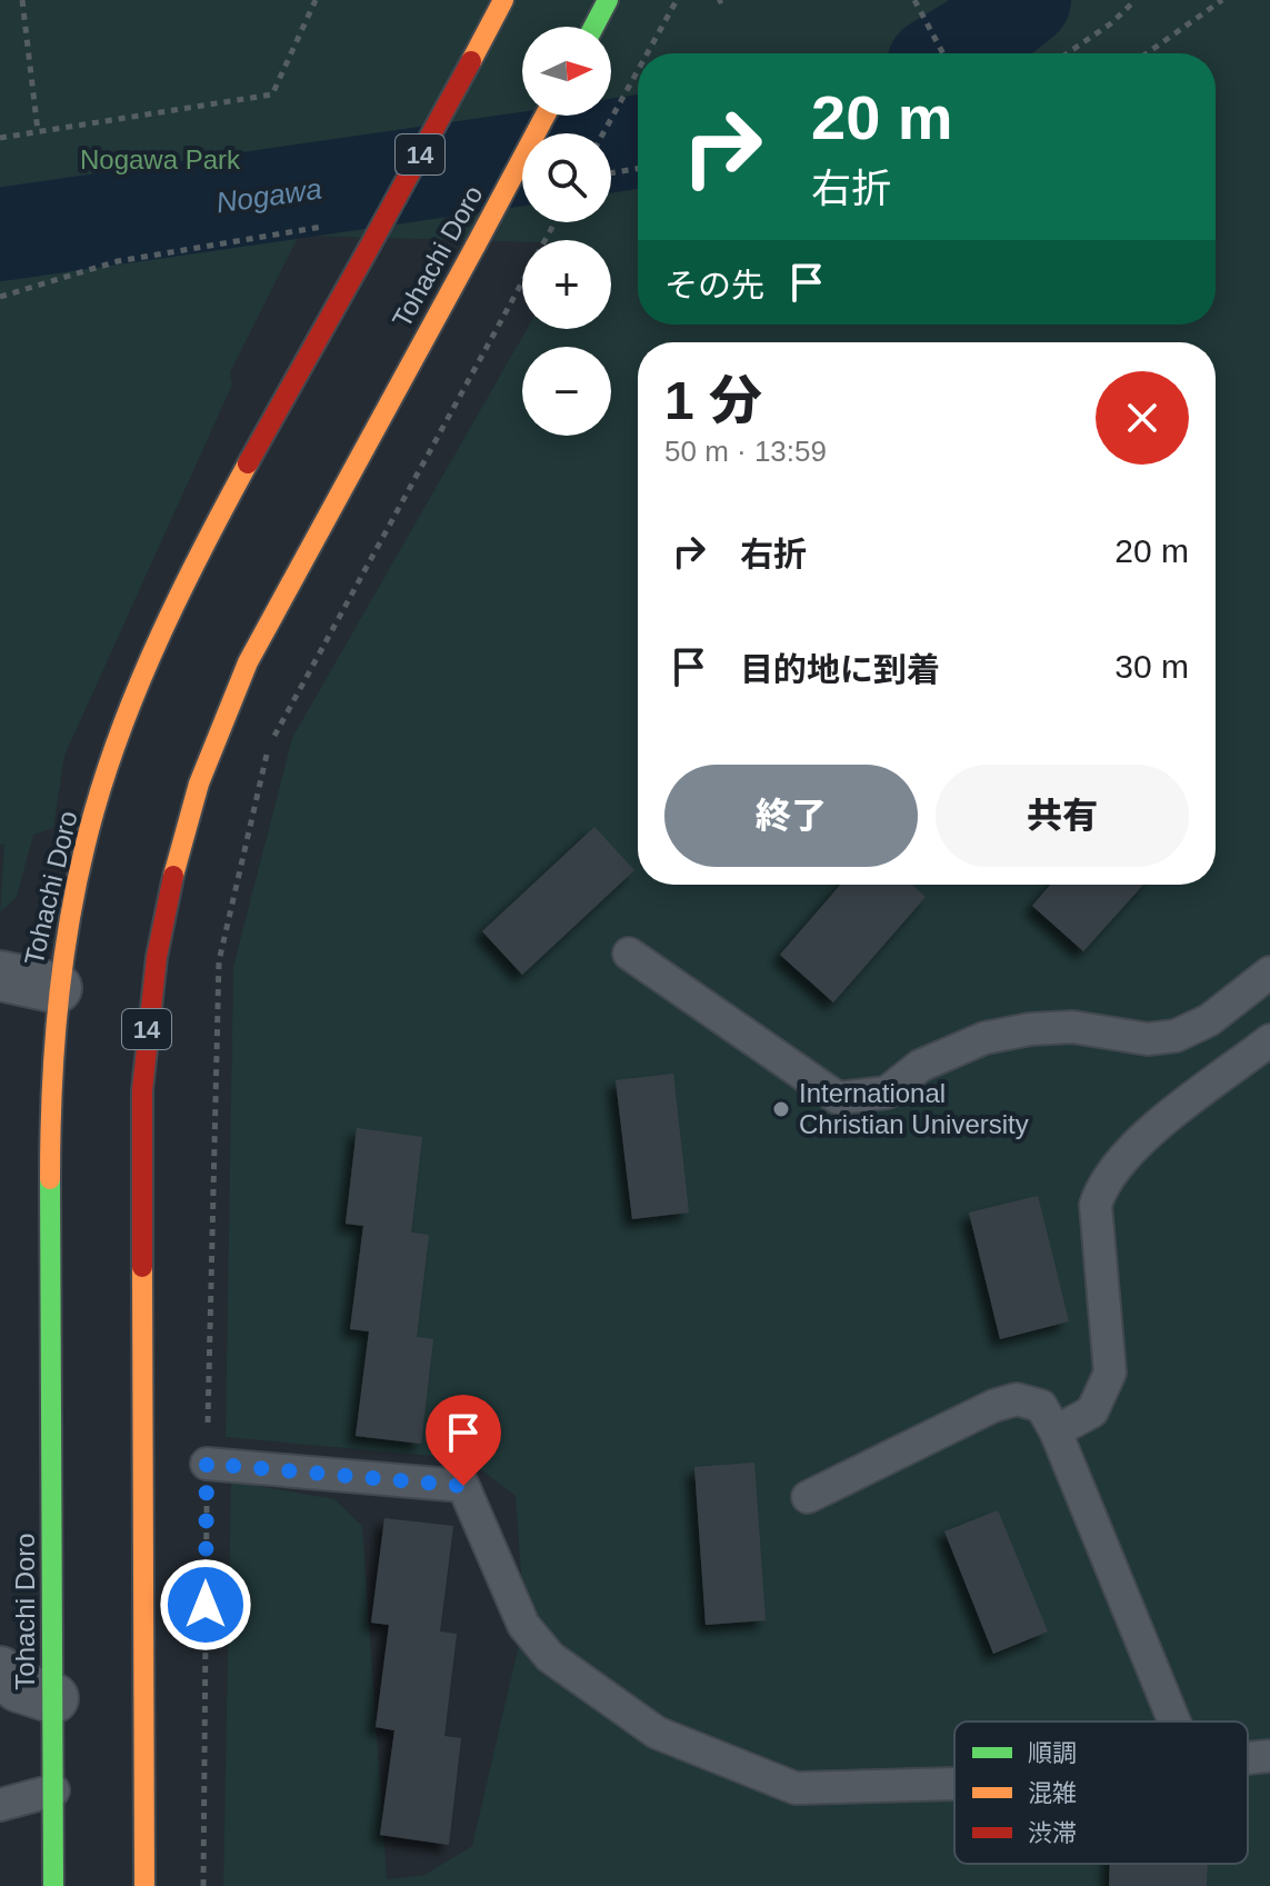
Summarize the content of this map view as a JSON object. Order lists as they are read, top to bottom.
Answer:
{
  "streets": {
    "main road": ["14", "Tohachi Doro"]
  },
  "water": ["Nogawa"],
  "parks": ["Nogawa Park"],
  "places": ["International Christian University"],
  "legend": ["順調", "混雑", "渋滞"],
  "north": "right",
  "page": {
    "map_buttons": ["+", "−"],
    "turn": ["20 m", "右折"],
    "then": "その先",
    "heading": ["1 分", "50 m · 13:59"],
    "list": [
      {
        "name": "右折",
        "value": "20 m"
      },
      {
        "name": "目的地に到着",
        "value": "30 m"
      }
    ],
    "buttons": ["終了", "共有"]
  }
}
